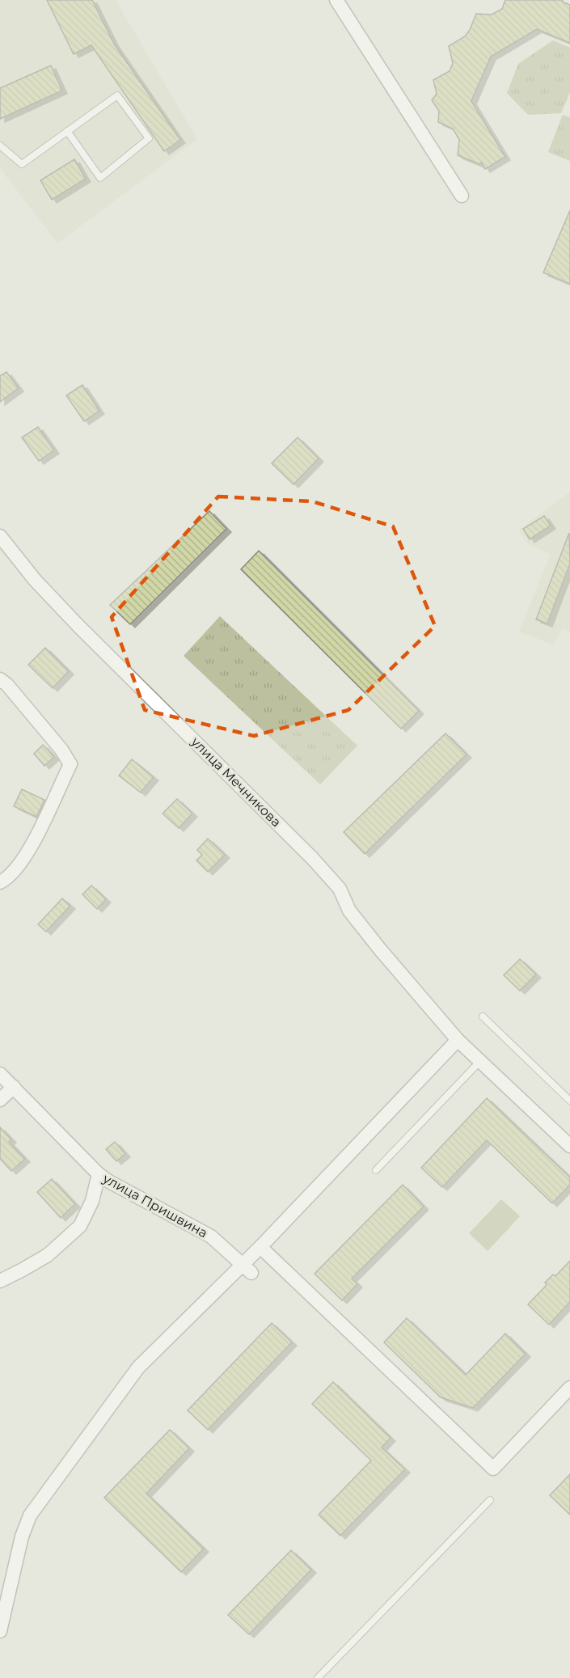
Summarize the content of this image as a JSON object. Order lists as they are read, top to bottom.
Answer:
{
  "streets": {
    "street": ["улица Мечникова", "улица Пришвина"]
  }
}
